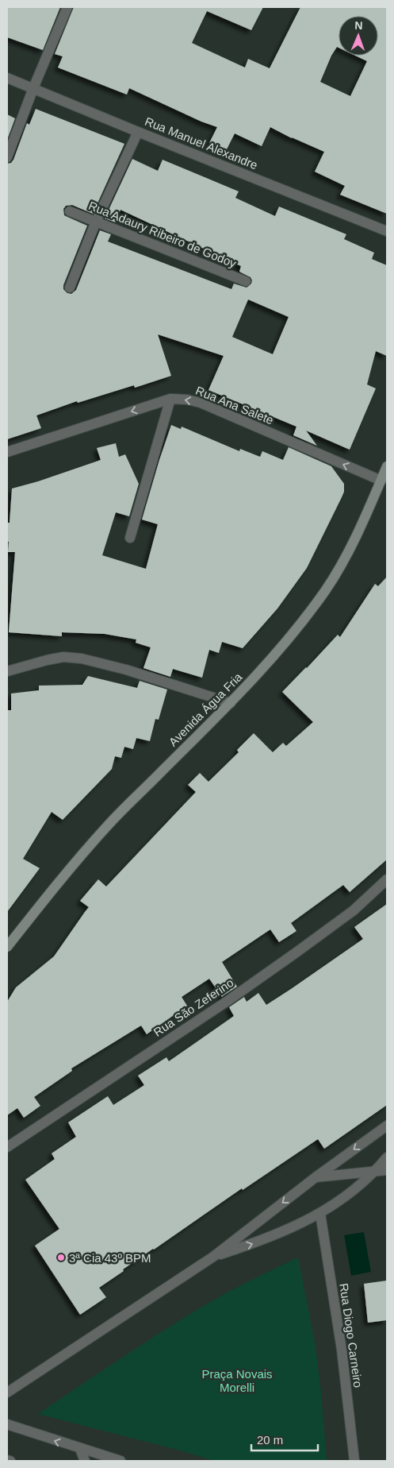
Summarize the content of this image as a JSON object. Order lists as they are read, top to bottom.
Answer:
{
  "streets": {
    "main road": ["Avenida Água Fria"],
    "street": [
      "Rua Manuel Alexandre",
      "Rua Adaury Ribeiro de Godoy",
      "Rua Ana Salete",
      "Rua São Zeferino",
      "Rua Diogo Carneiro"
    ]
  },
  "crossings": [
    ["Rua Ana Salete", "Avenida Água Fria"]
  ],
  "one_way": ["Rua Ana Salete"],
  "parks": ["Praça Novais Morelli"],
  "places": ["3ª Cia 43º BPM"],
  "scale_bar": "20 m",
  "north": "top"
}
